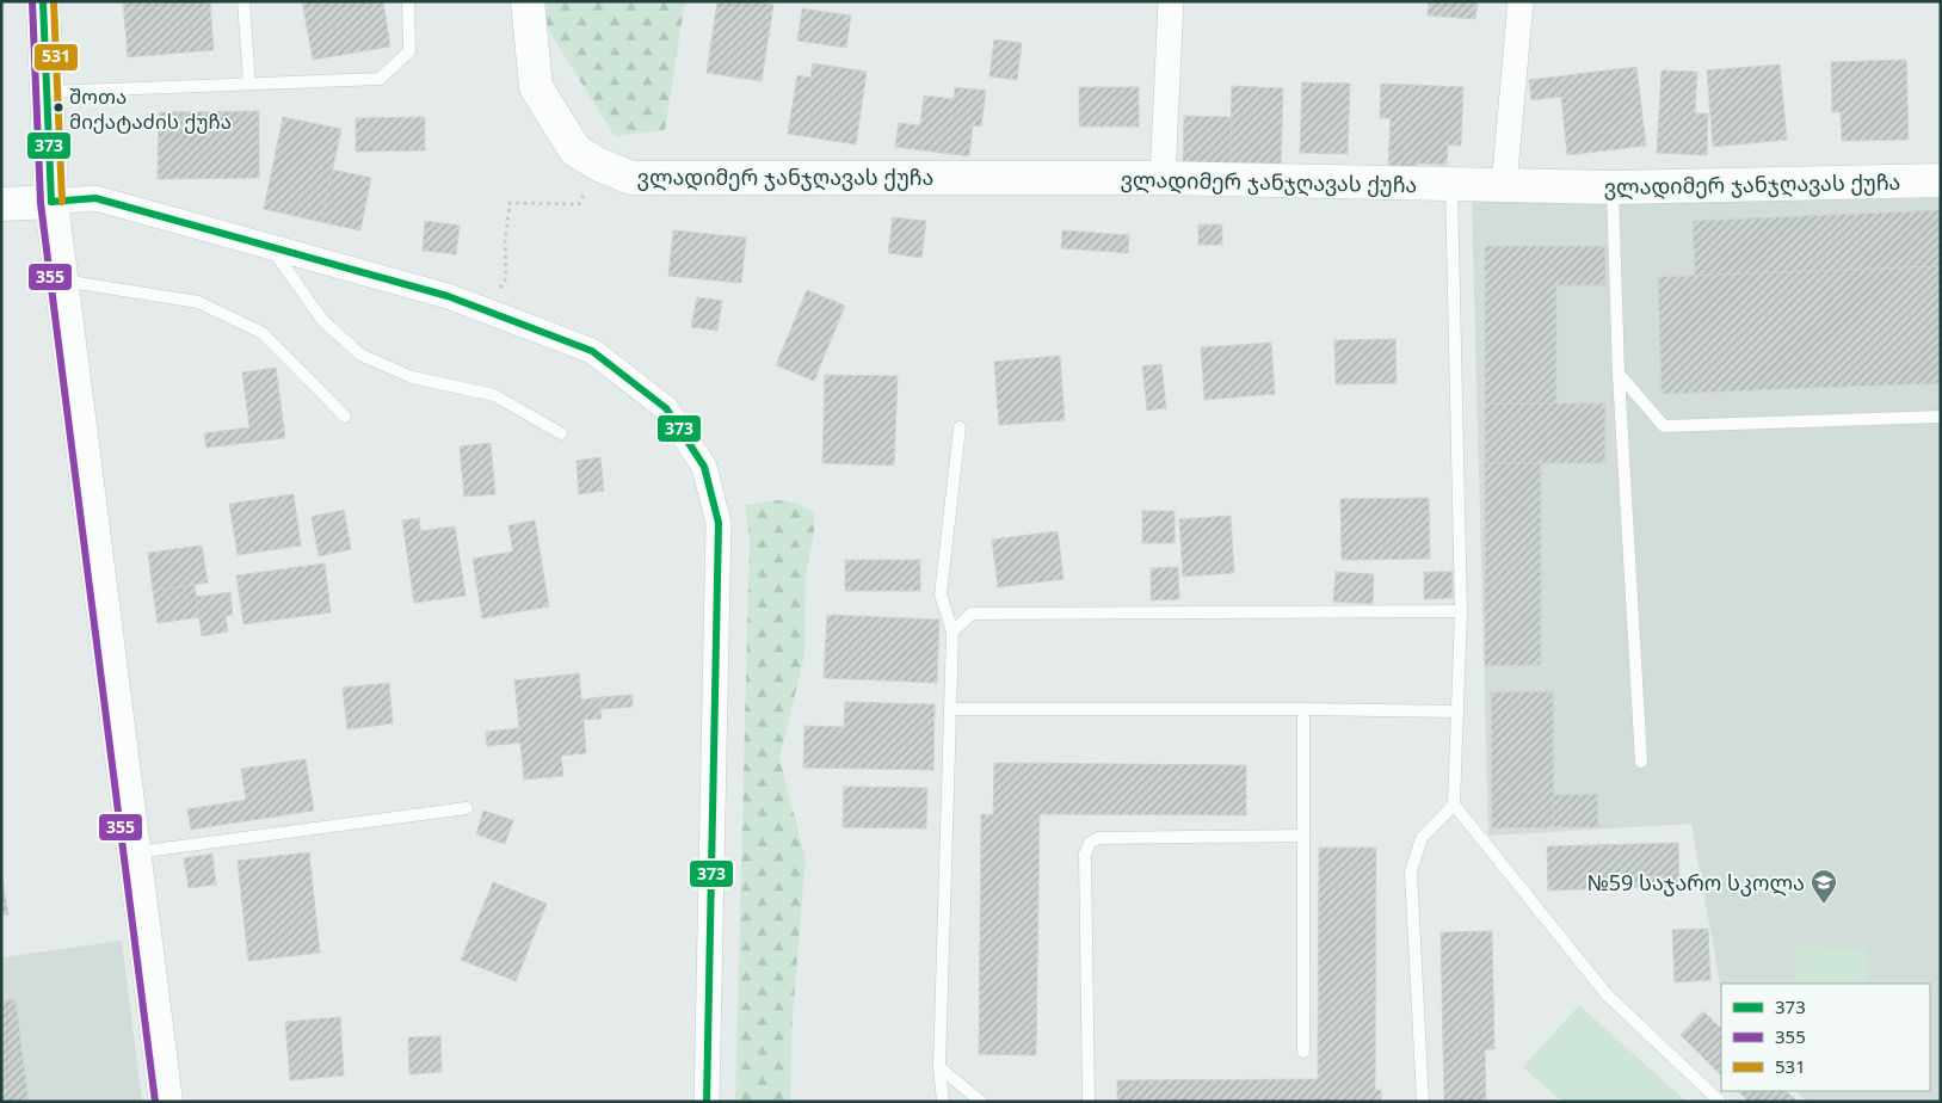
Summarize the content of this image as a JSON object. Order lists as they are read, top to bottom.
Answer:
{
  "streets": {
    "street": ["ვლადიმერ ჯანჯღავას ქუჩა"]
  },
  "places": {
    "other": ["შოთა მიქატაძის ქუჩა"],
    "school or university": ["№59 საჯარო სკოლა"]
  },
  "lines": ["transit line 373", "transit line 355", "transit line 531"],
  "legend": ["373", "355", "531"]
}
